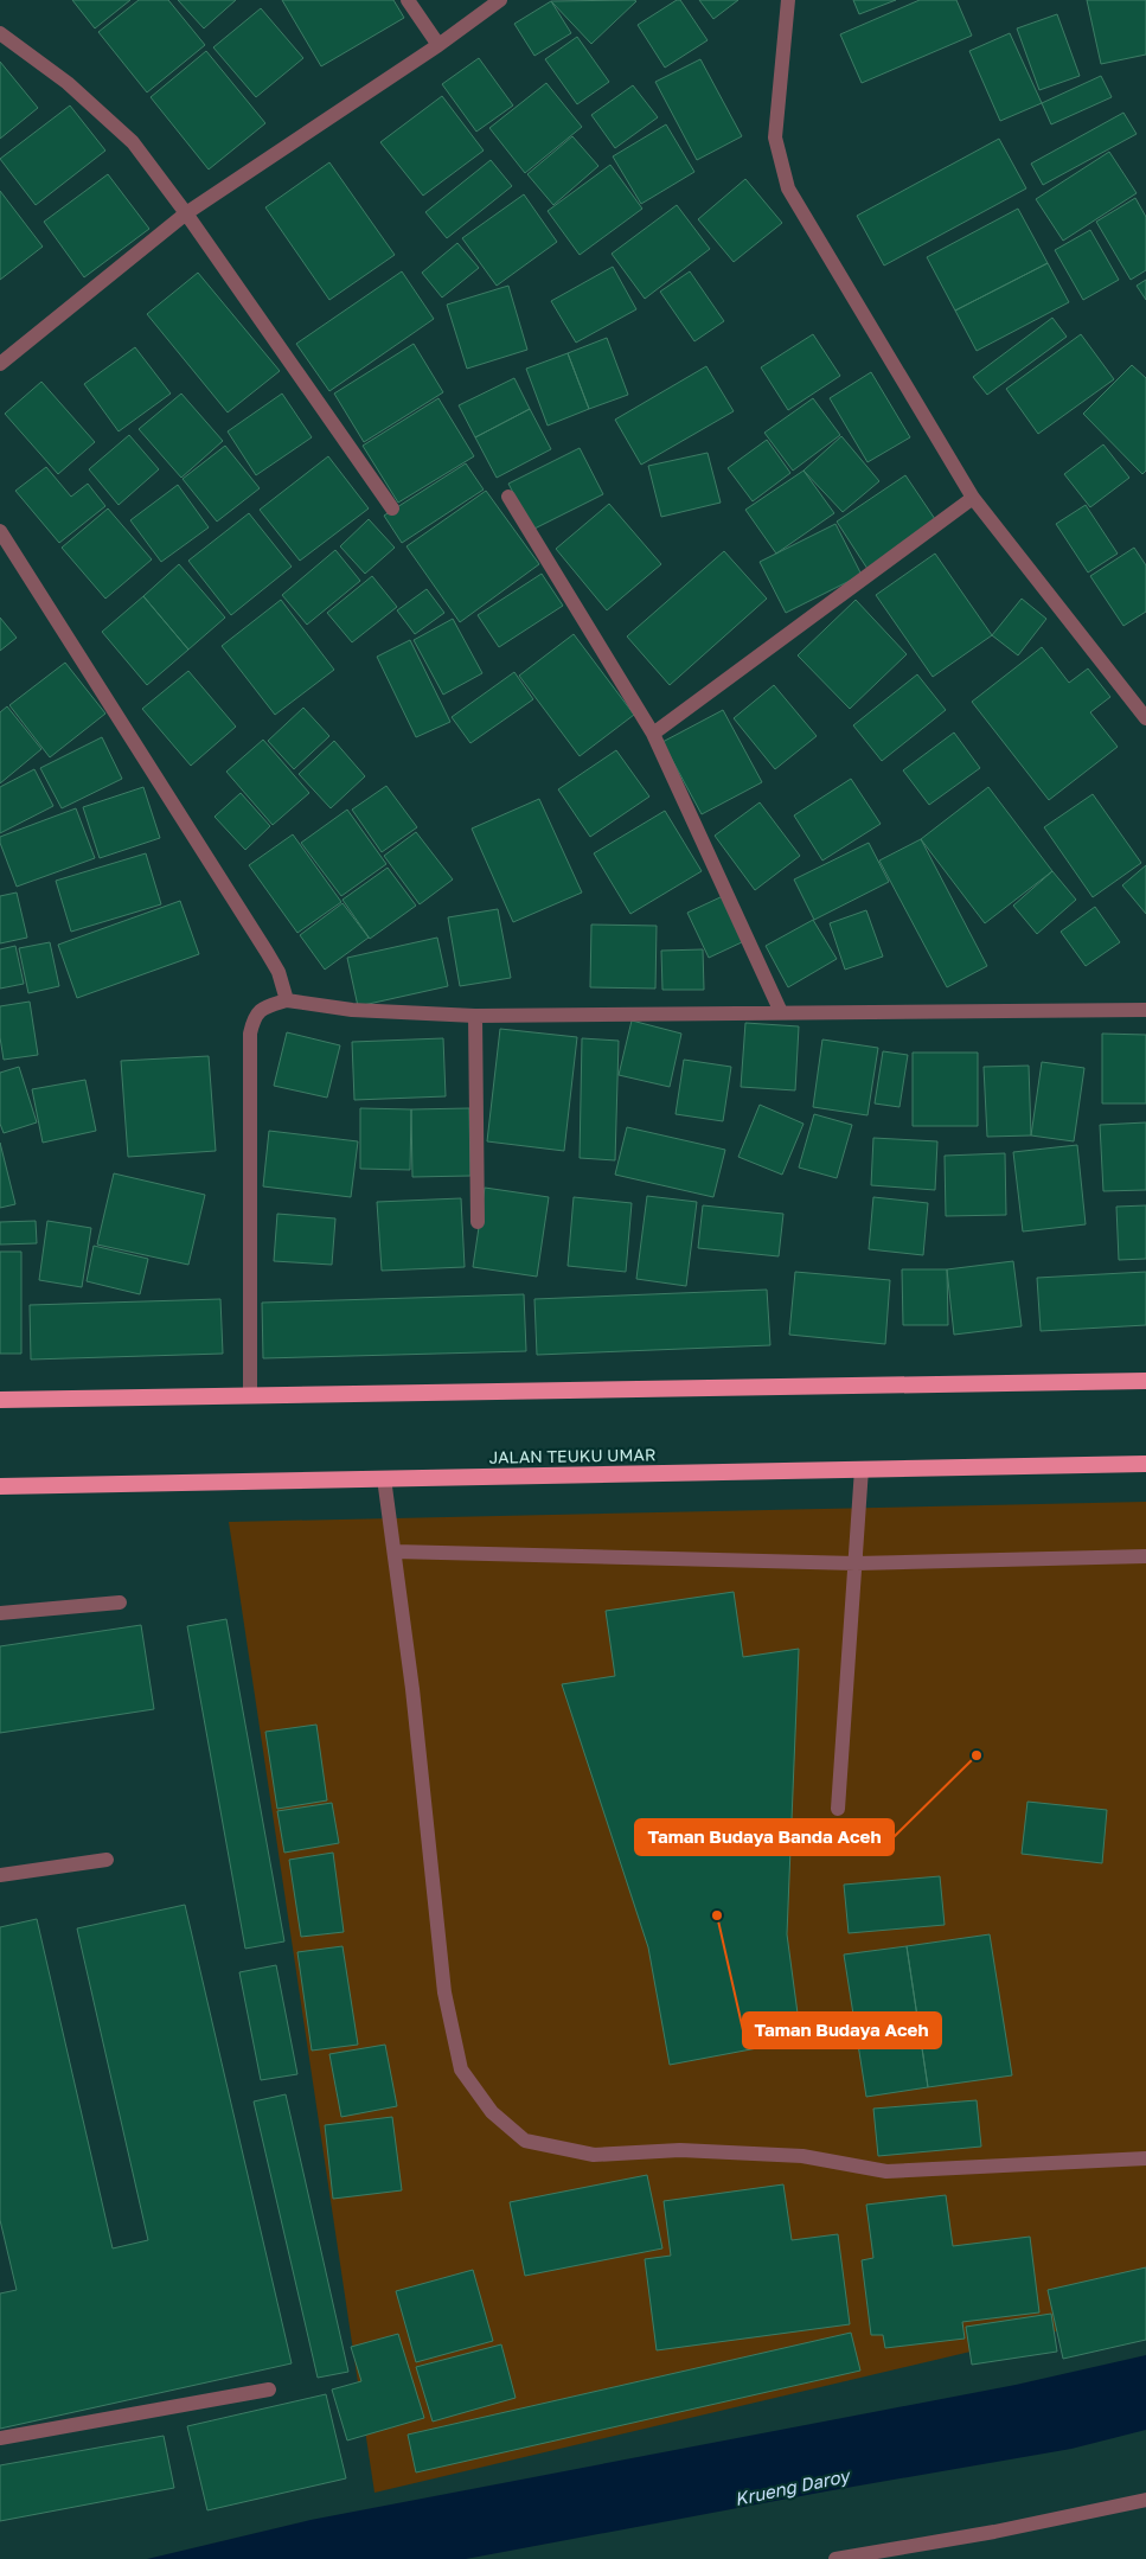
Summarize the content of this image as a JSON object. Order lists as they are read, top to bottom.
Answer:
{
  "streets": {
    "highway": ["JALAN TEUKU UMAR"]
  },
  "water": ["Krueng Daroy"],
  "places": ["Taman Budaya Banda Aceh", "Taman Budaya Aceh"]
}
